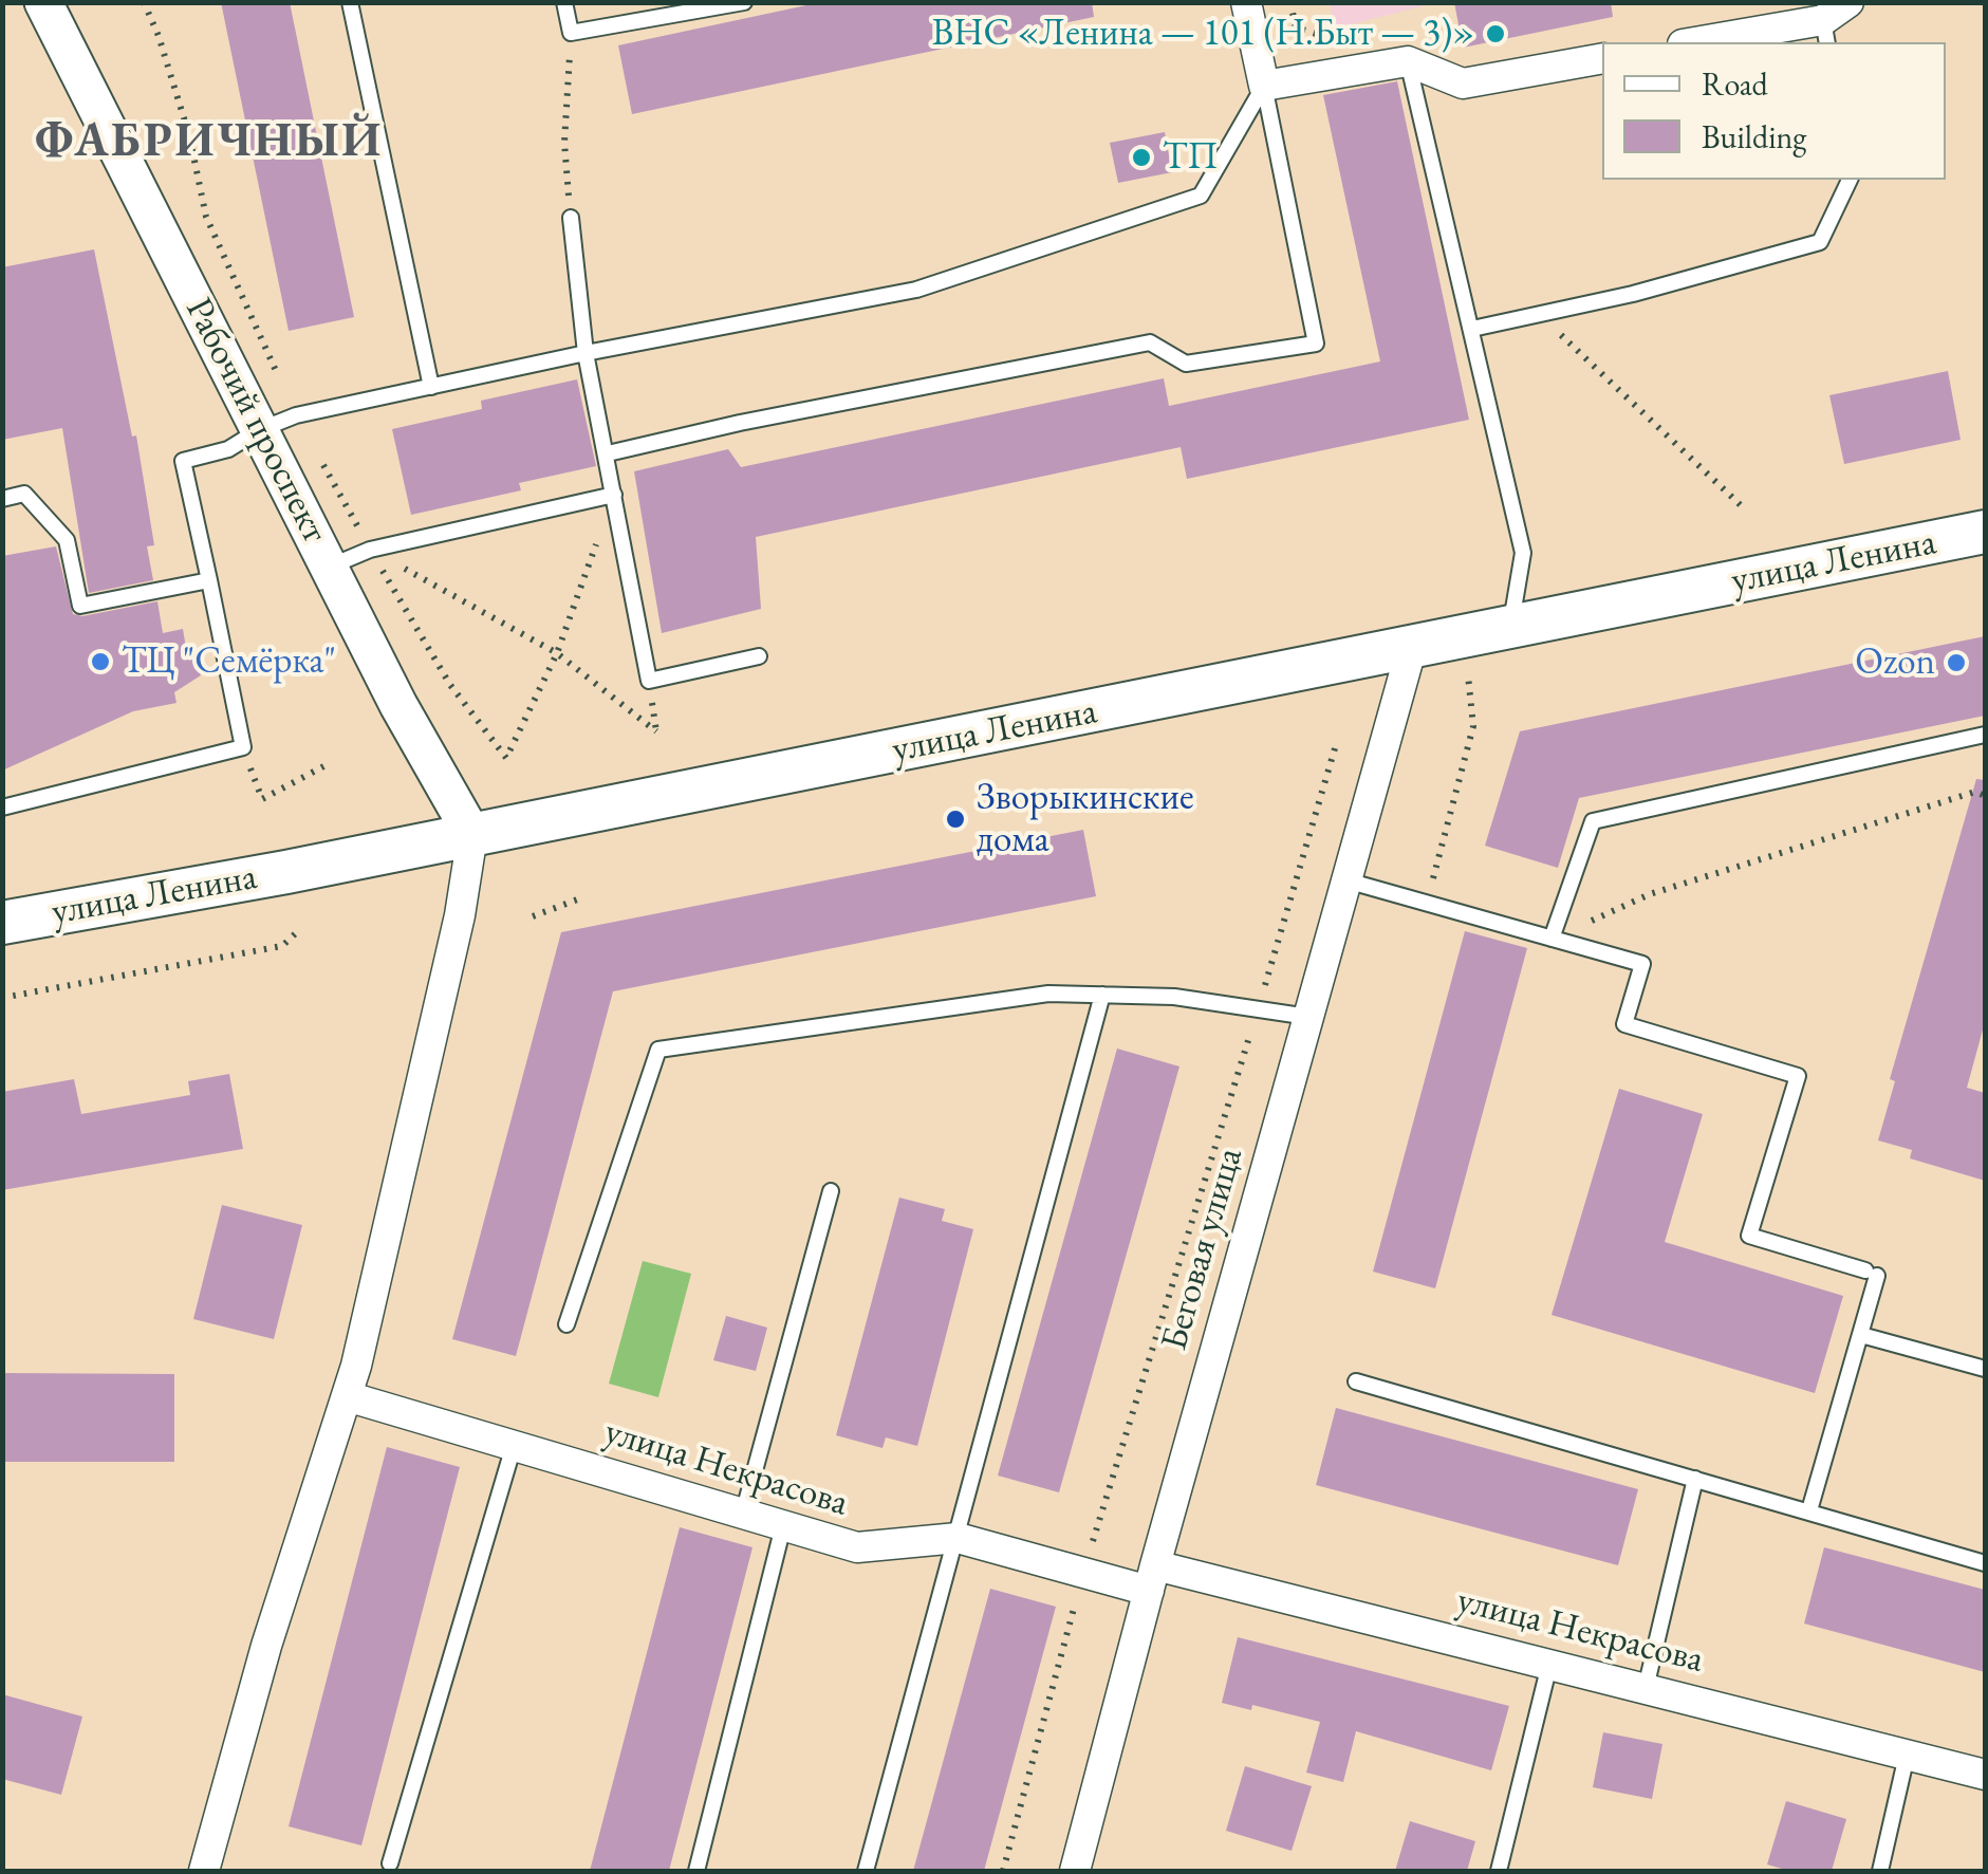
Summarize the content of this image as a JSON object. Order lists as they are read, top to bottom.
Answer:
{
  "streets": {
    "main road": ["улица Ленина"],
    "street": ["Рабочий проспект", "Беговая улица", "улица Некрасова"]
  },
  "crossings": [
    ["Рабочий проспект", "улица Ленина"],
    ["улица Ленина", "Беговая улица"],
    ["Беговая улица", "улица Некрасова"]
  ],
  "districts": ["ФАБРИЧНЫЙ"],
  "places": [
    "ВНС «Ленина — 101 (Н.Быт — 3)»",
    "ТП",
    "ТЦ \"Семёрка\"",
    "Ozon",
    "Зворыкинские дома"
  ],
  "legend": ["Road", "Building"]
}
